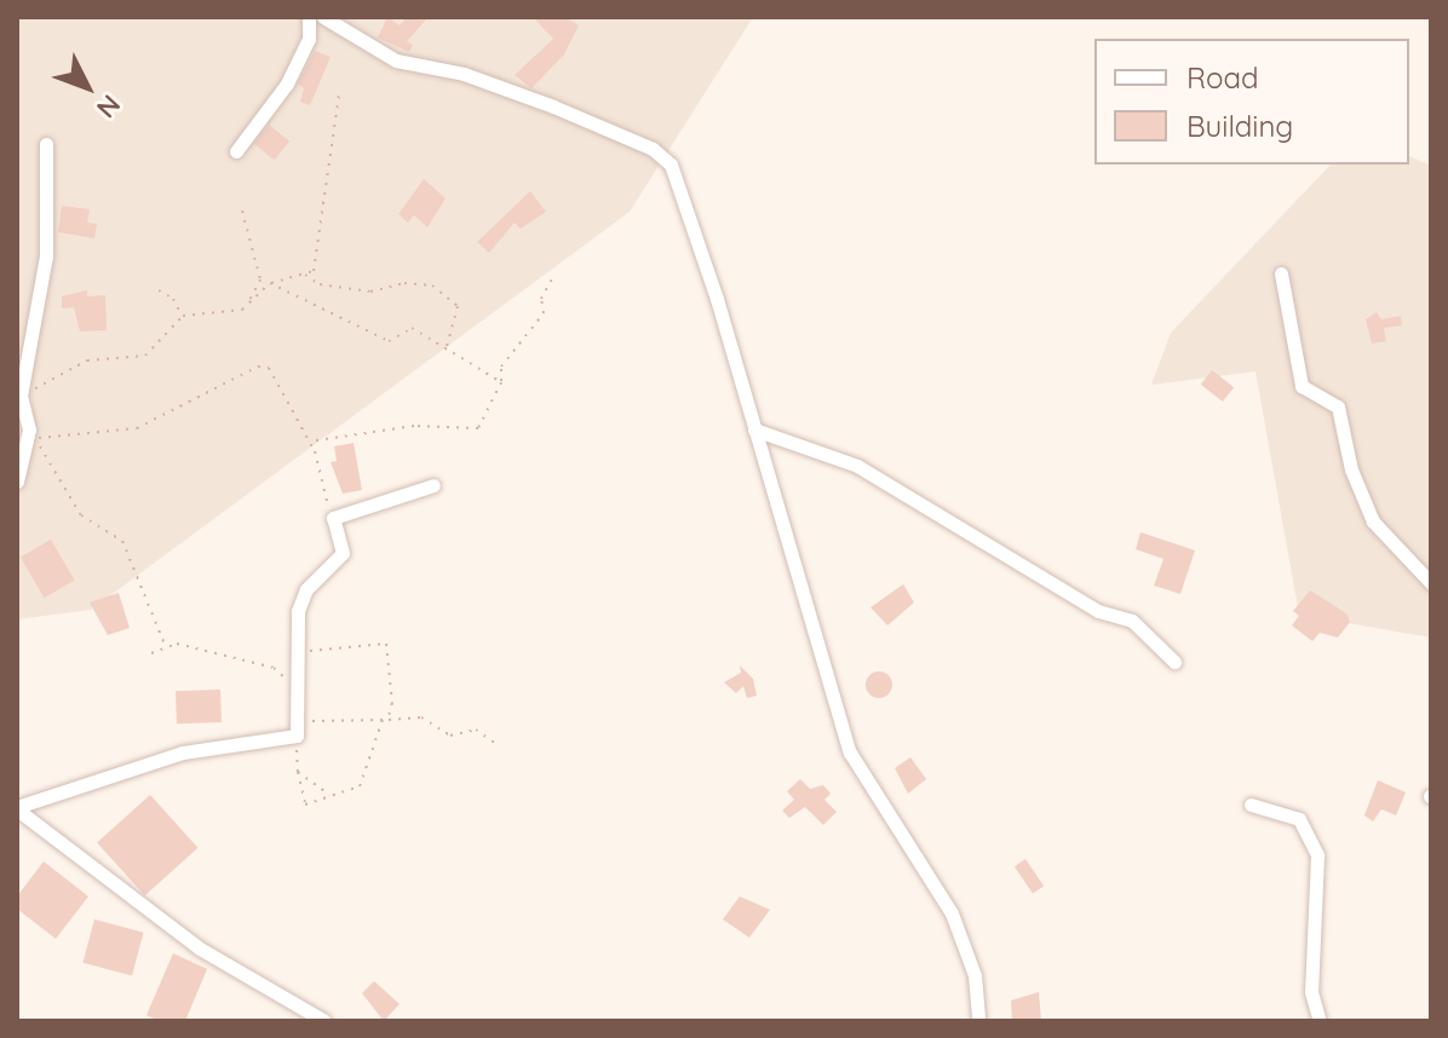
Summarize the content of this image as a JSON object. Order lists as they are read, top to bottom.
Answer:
{
  "legend": ["Road", "Building"],
  "north": "bottom right"
}
